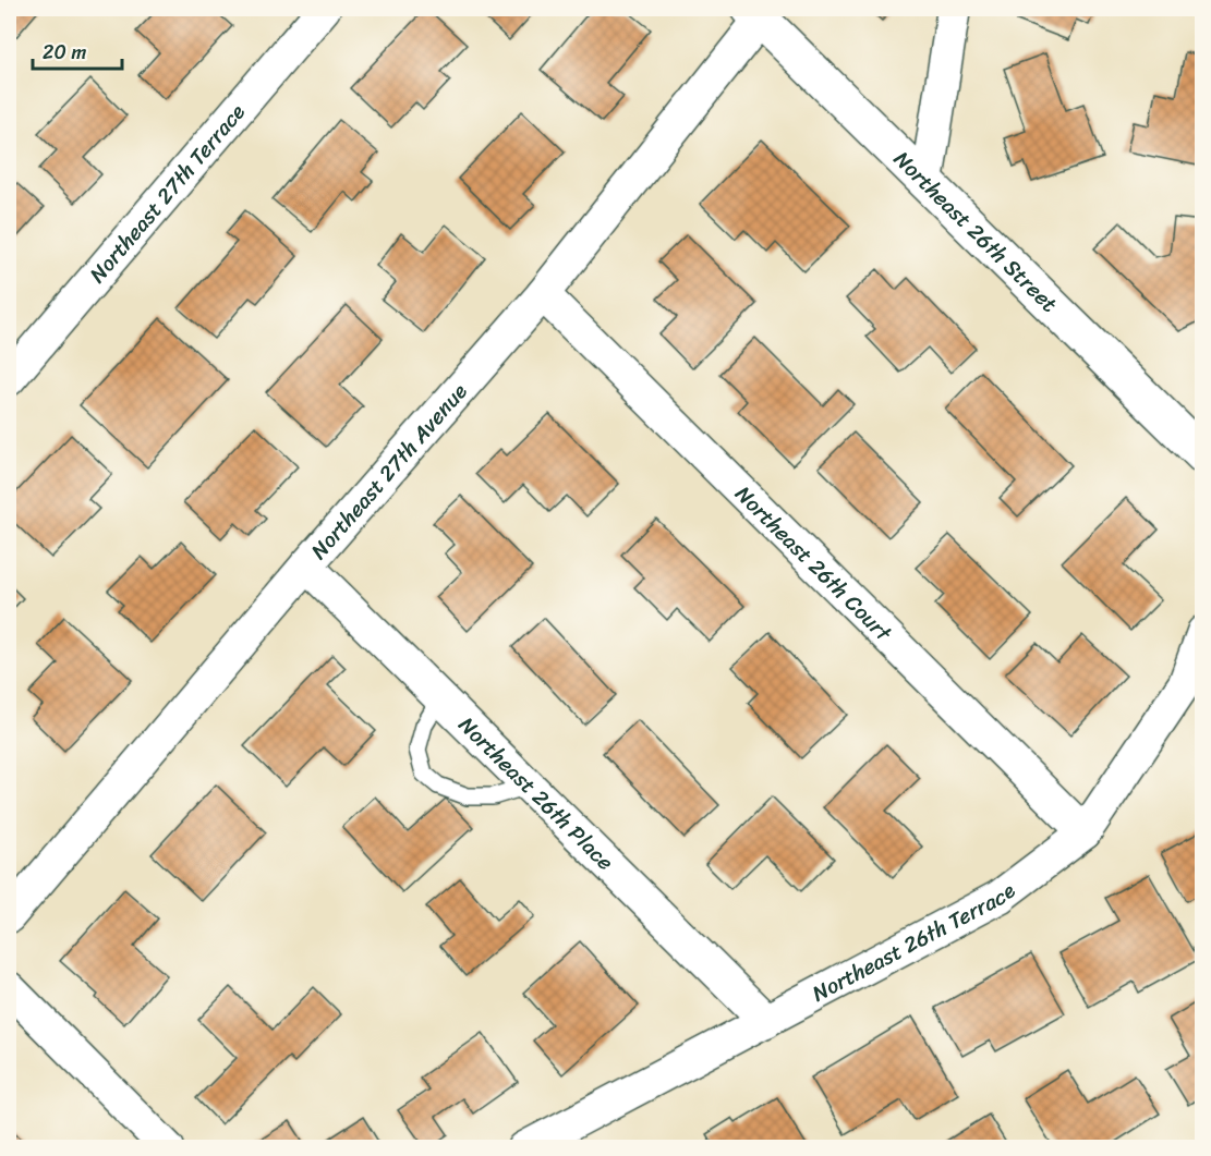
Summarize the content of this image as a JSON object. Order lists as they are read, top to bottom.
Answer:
{
  "streets": {
    "street": [
      "Northeast 27th Terrace",
      "Northeast 26th Street",
      "Northeast 27th Avenue",
      "Northeast 26th Court",
      "Northeast 26th Place",
      "Northeast 26th Terrace"
    ]
  },
  "crossings": [
    ["Northeast 26th Street", "Northeast 27th Avenue"],
    ["Northeast 27th Avenue", "Northeast 26th Court"],
    ["Northeast 27th Avenue", "Northeast 26th Place"],
    ["Northeast 26th Court", "Northeast 26th Terrace"],
    ["Northeast 26th Place", "Northeast 26th Terrace"]
  ],
  "scale_bar": "20 m"
}
